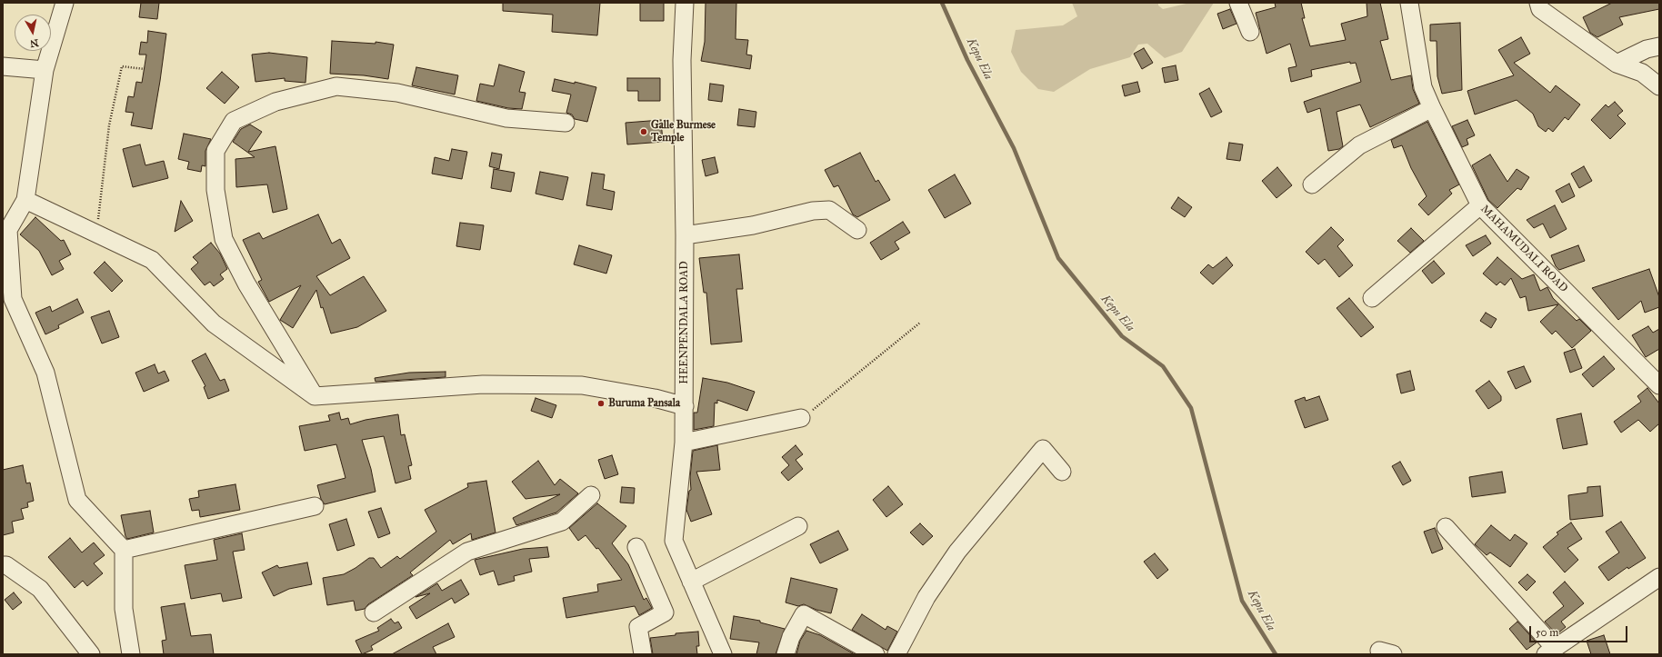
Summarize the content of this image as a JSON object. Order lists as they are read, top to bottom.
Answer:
{
  "streets": {
    "street": ["MAHAMUDALI ROAD", "HEENPENDALA ROAD"]
  },
  "water": ["Kepu Ela"],
  "places": ["Galle Burmese Temple", "Buruma Pansala"],
  "scale_bar": "50 m",
  "north": "bottom"
}
